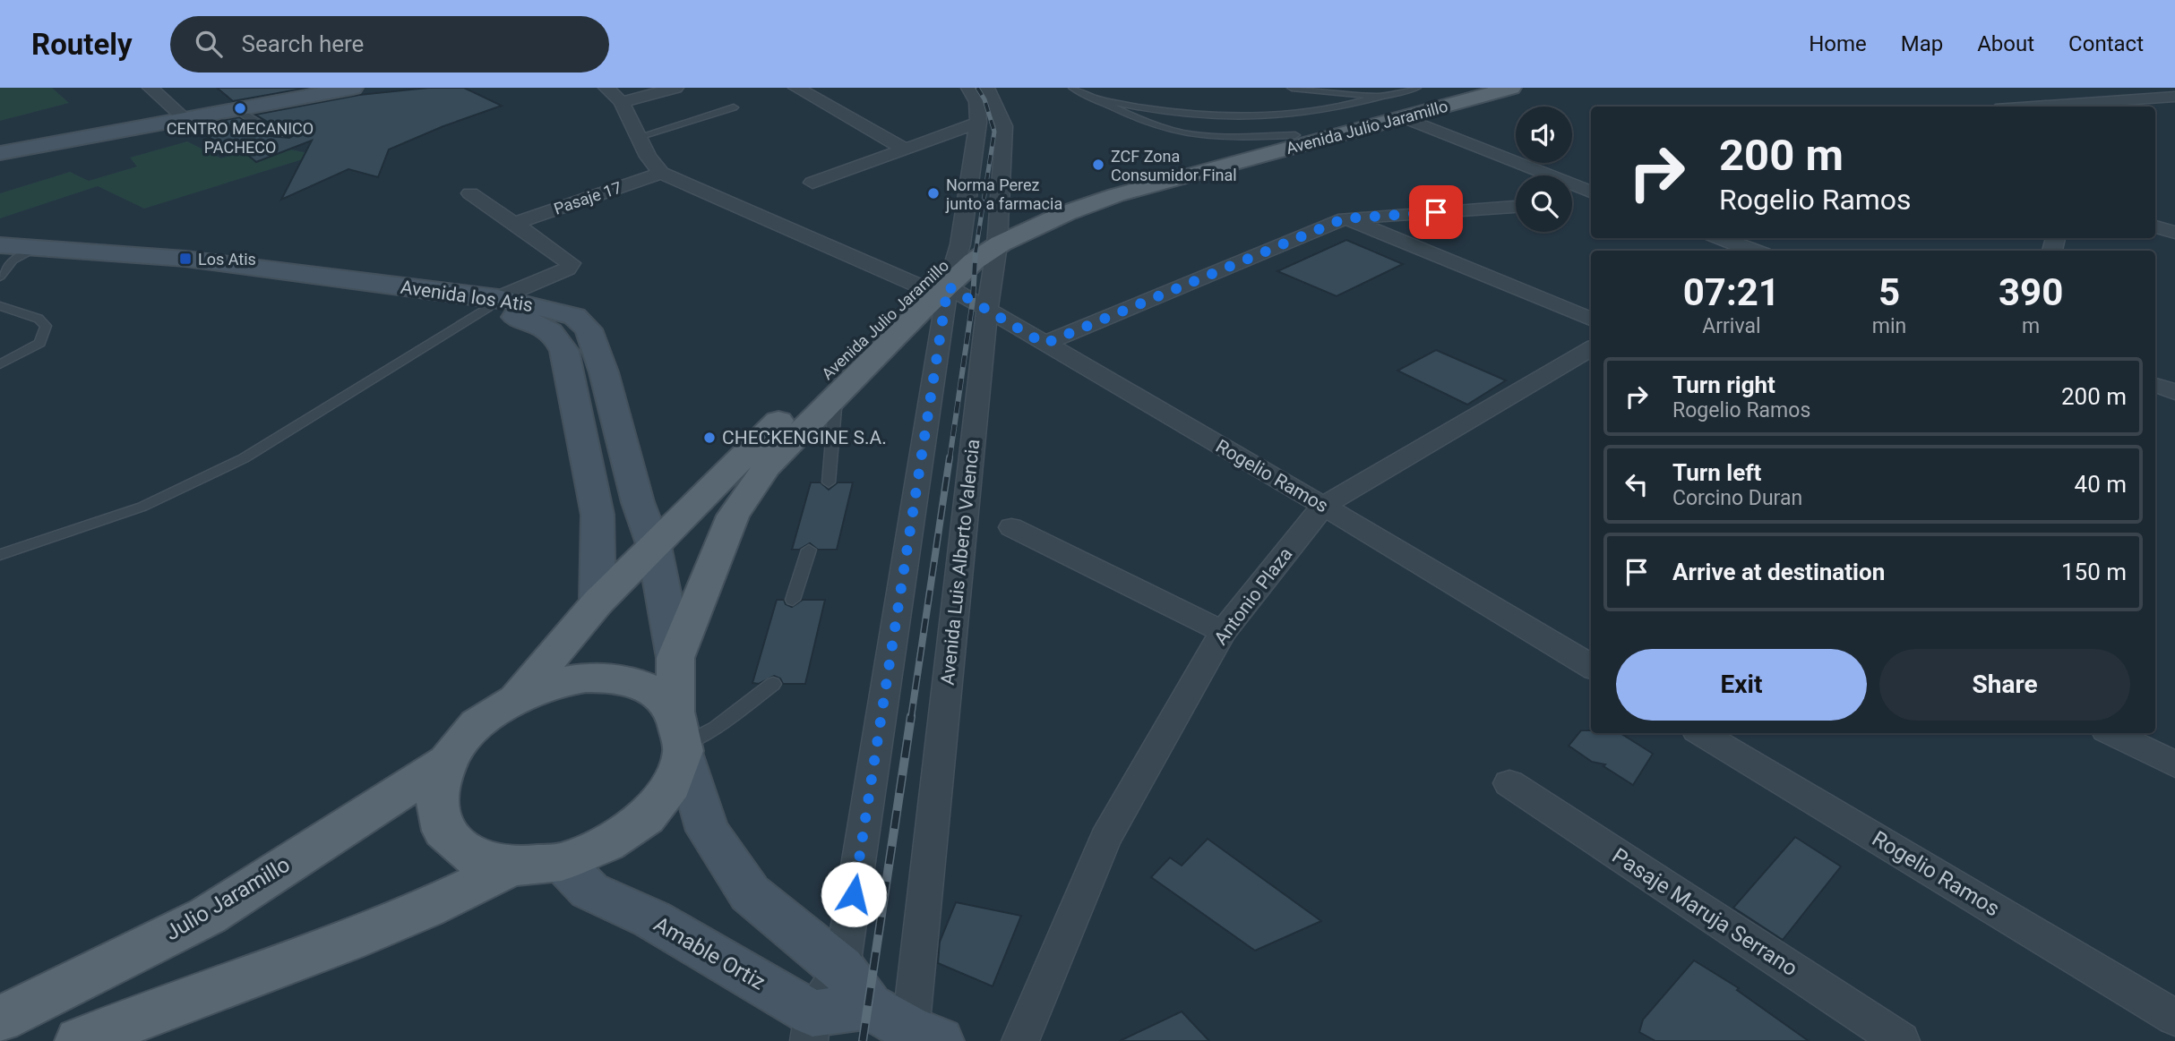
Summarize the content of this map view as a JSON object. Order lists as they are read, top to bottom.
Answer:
{
  "streets": {
    "main road": [
      "Avenida Julio Jaramillo",
      "Avenida los Atis",
      "Julio Jaramillo",
      "Amable Ortiz"
    ],
    "street": [
      "Pasaje 17",
      "Rogelio Ramos",
      "Avenida Luis Alberto Valencia",
      "Antonio Plaza",
      "Pasaje Maruja Serrano"
    ]
  },
  "crossings": [
    ["Avenida Julio Jaramillo", "Avenida los Atis"],
    ["Avenida Julio Jaramillo", "Rogelio Ramos"],
    ["Avenida Julio Jaramillo", "Avenida Luis Alberto Valencia"],
    ["Avenida Julio Jaramillo", "Julio Jaramillo"],
    ["Avenida Julio Jaramillo", "Amable Ortiz"],
    ["Rogelio Ramos", "Avenida Luis Alberto Valencia"],
    ["Rogelio Ramos", "Antonio Plaza"],
    ["Julio Jaramillo", "Amable Ortiz"]
  ],
  "places": {
    "other": [
      "CENTRO MECANICO PACHECO",
      "ZCF Zona Consumidor Final",
      "Norma Perez junto a farmacia",
      "CHECKENGINE S.A."
    ],
    "transit": ["Los Atis"]
  },
  "page": {
    "header": "Routely",
    "search": "Search here",
    "nav": [
      "Home",
      "Map",
      "About",
      "Contact"
    ],
    "turn": ["200 m", "Rogelio Ramos"],
    "eta": [
      "07:21",
      "Arrival",
      "5",
      "min",
      "390",
      "m"
    ],
    "list": [
      {
        "name": "Turn right",
        "note": "Rogelio Ramos",
        "value": "200 m"
      },
      {
        "name": "Turn left",
        "note": "Corcino Duran",
        "value": "40 m"
      },
      {
        "name": "Arrive at destination",
        "value": "150 m"
      }
    ],
    "buttons": ["Exit", "Share"]
  }
}
